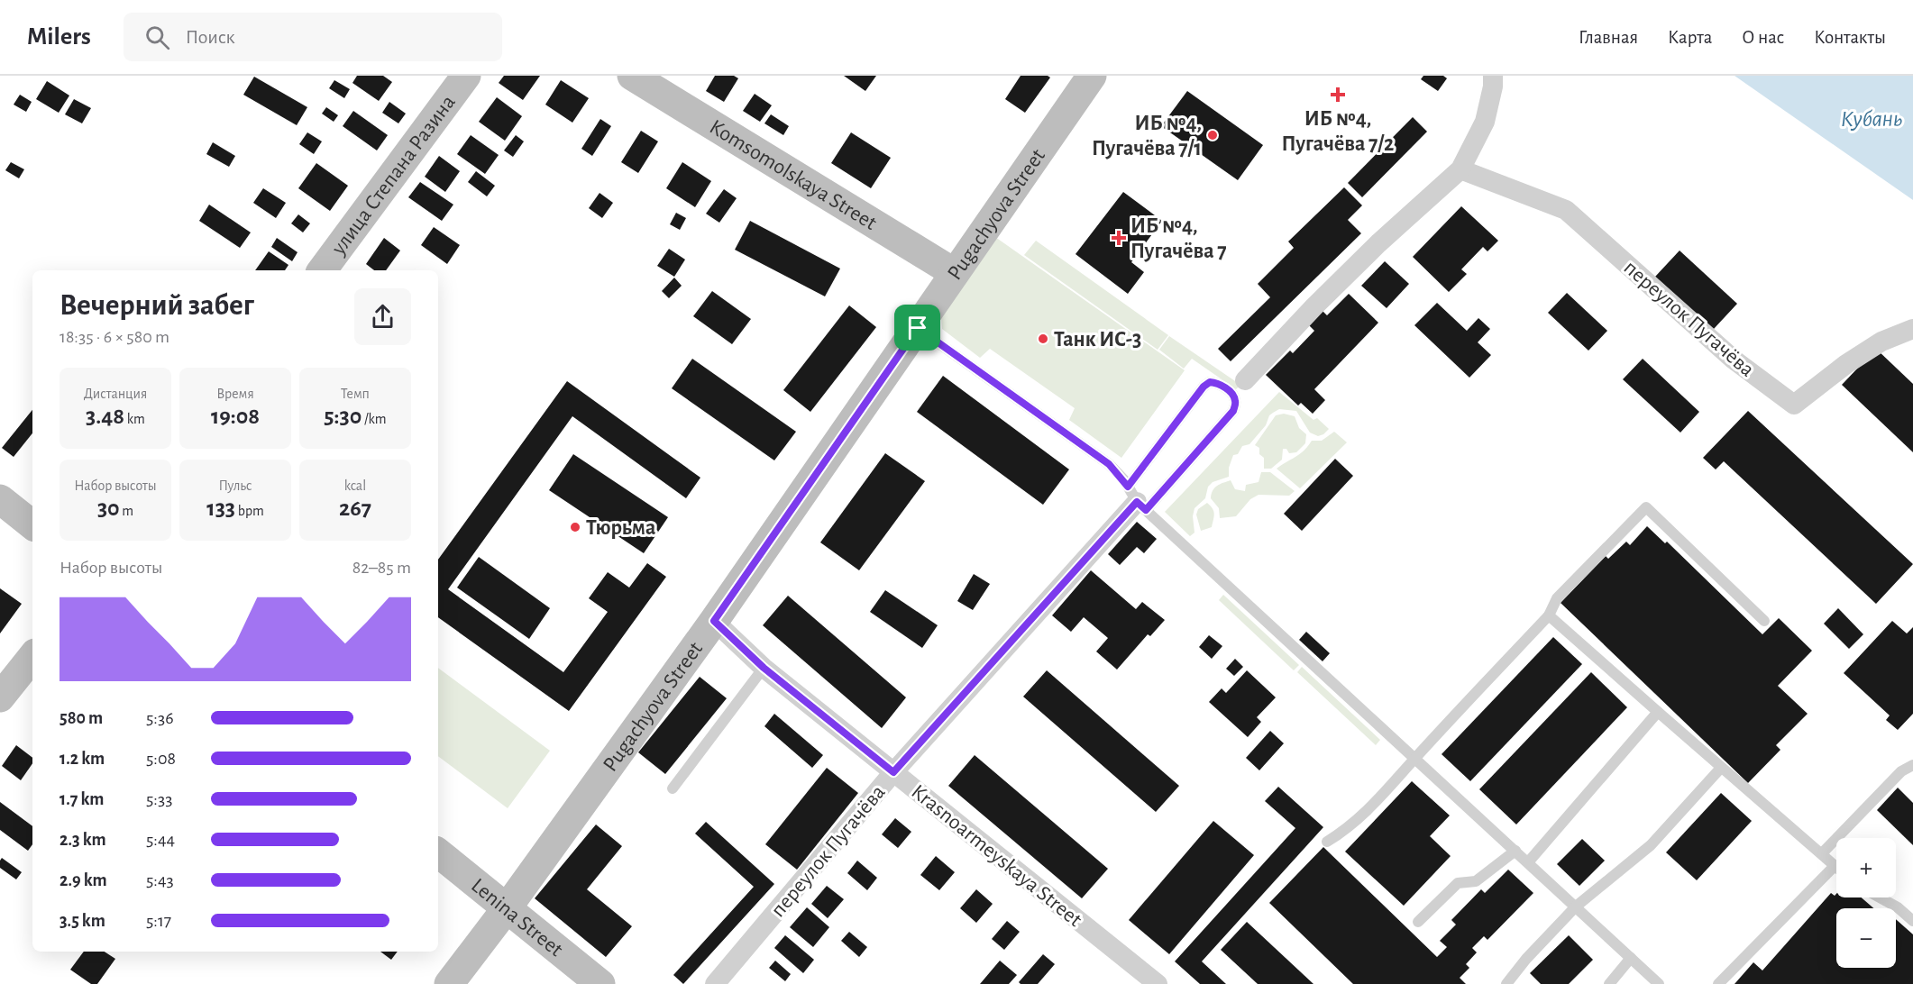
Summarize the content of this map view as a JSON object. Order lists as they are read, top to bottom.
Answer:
{
  "streets": {
    "main road": [
      "Komsomolskaya Street",
      "улица Степана Разина",
      "Pugachyova Street",
      "Lenina Street"
    ],
    "street": ["переулок Пугачёва", "Krasnoarmeyskaya Street"]
  },
  "crossings": [
    ["Komsomolskaya Street", "Pugachyova Street"],
    ["Pugachyova Street", "Krasnoarmeyskaya Street"],
    ["Pugachyova Street", "Lenina Street"],
    ["переулок Пугачёва", "Krasnoarmeyskaya Street"]
  ],
  "water": ["Кубань"],
  "places": {
    "health": ["ИБ №4, Пугачёва 7/2", "ИБ №4, Пугачёва 7"],
    "other": ["ИБ №4, Пугачёва 7/1", "Танк ИС-3", "Тюрьма"]
  },
  "page": {
    "header": "Milers",
    "search": "Поиск",
    "nav": [
      "Главная",
      "Карта",
      "О нас",
      "Контакты"
    ],
    "heading": ["Вечерний забег", "18:35 · 6 × 580 m"],
    "stats": [
      ["Дистанция", "3.48 km"],
      ["Время", "19:08"],
      ["Темп", "5:30 /km"],
      ["Набор высоты", "30 m"],
      ["Пульс", "133 bpm"],
      ["kcal", "267"]
    ],
    "chart": ["Набор высоты", "82–85 m"],
    "list": [
      {
        "name": "580 m",
        "note": "5:36"
      },
      {
        "name": "1.2 km",
        "note": "5:08"
      },
      {
        "name": "1.7 km",
        "note": "5:33"
      },
      {
        "name": "2.3 km",
        "note": "5:44"
      },
      {
        "name": "2.9 km",
        "note": "5:43"
      },
      {
        "name": "3.5 km",
        "note": "5:17"
      }
    ],
    "map_buttons": ["+", "−"]
  }
}
